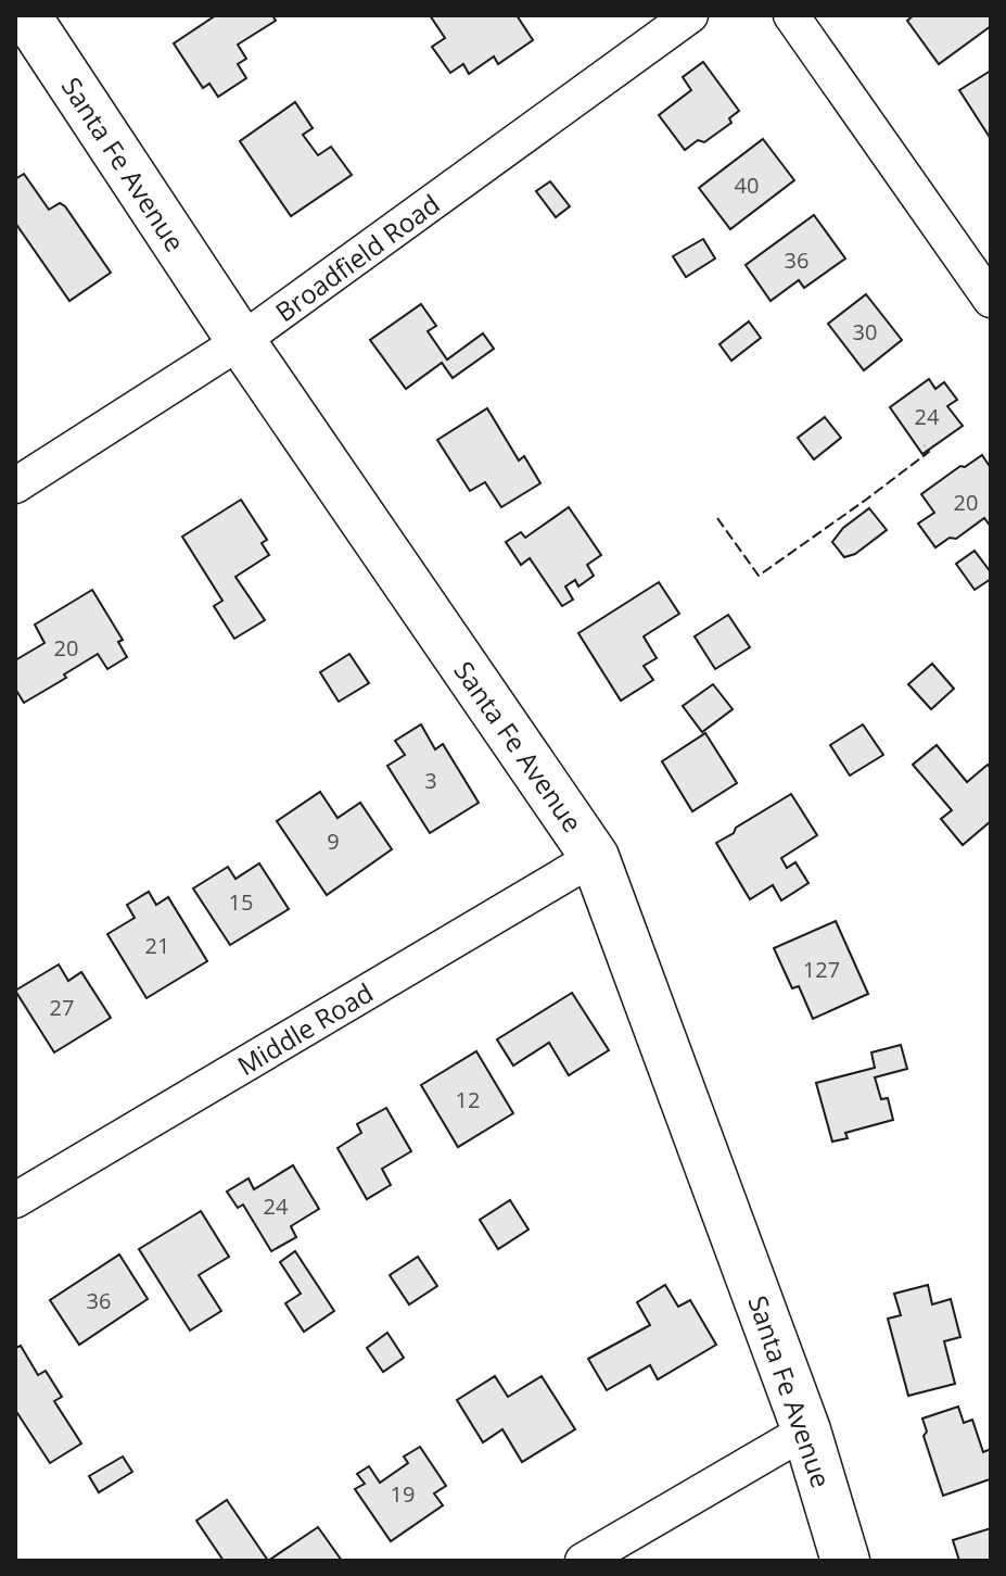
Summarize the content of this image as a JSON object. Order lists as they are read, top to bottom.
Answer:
{
  "streets": {
    "main road": ["Santa Fe Avenue"],
    "street": ["Broadfield Road", "Middle Road"]
  },
  "crossings": [
    ["Santa Fe Avenue", "Broadfield Road"],
    ["Santa Fe Avenue", "Middle Road"]
  ],
  "house_numbers": [
    "40",
    "36",
    "30",
    "24",
    "20",
    "20",
    "3",
    "9",
    "15",
    "21",
    "127",
    "27",
    "12",
    "24",
    "36",
    "19"
  ]
}
